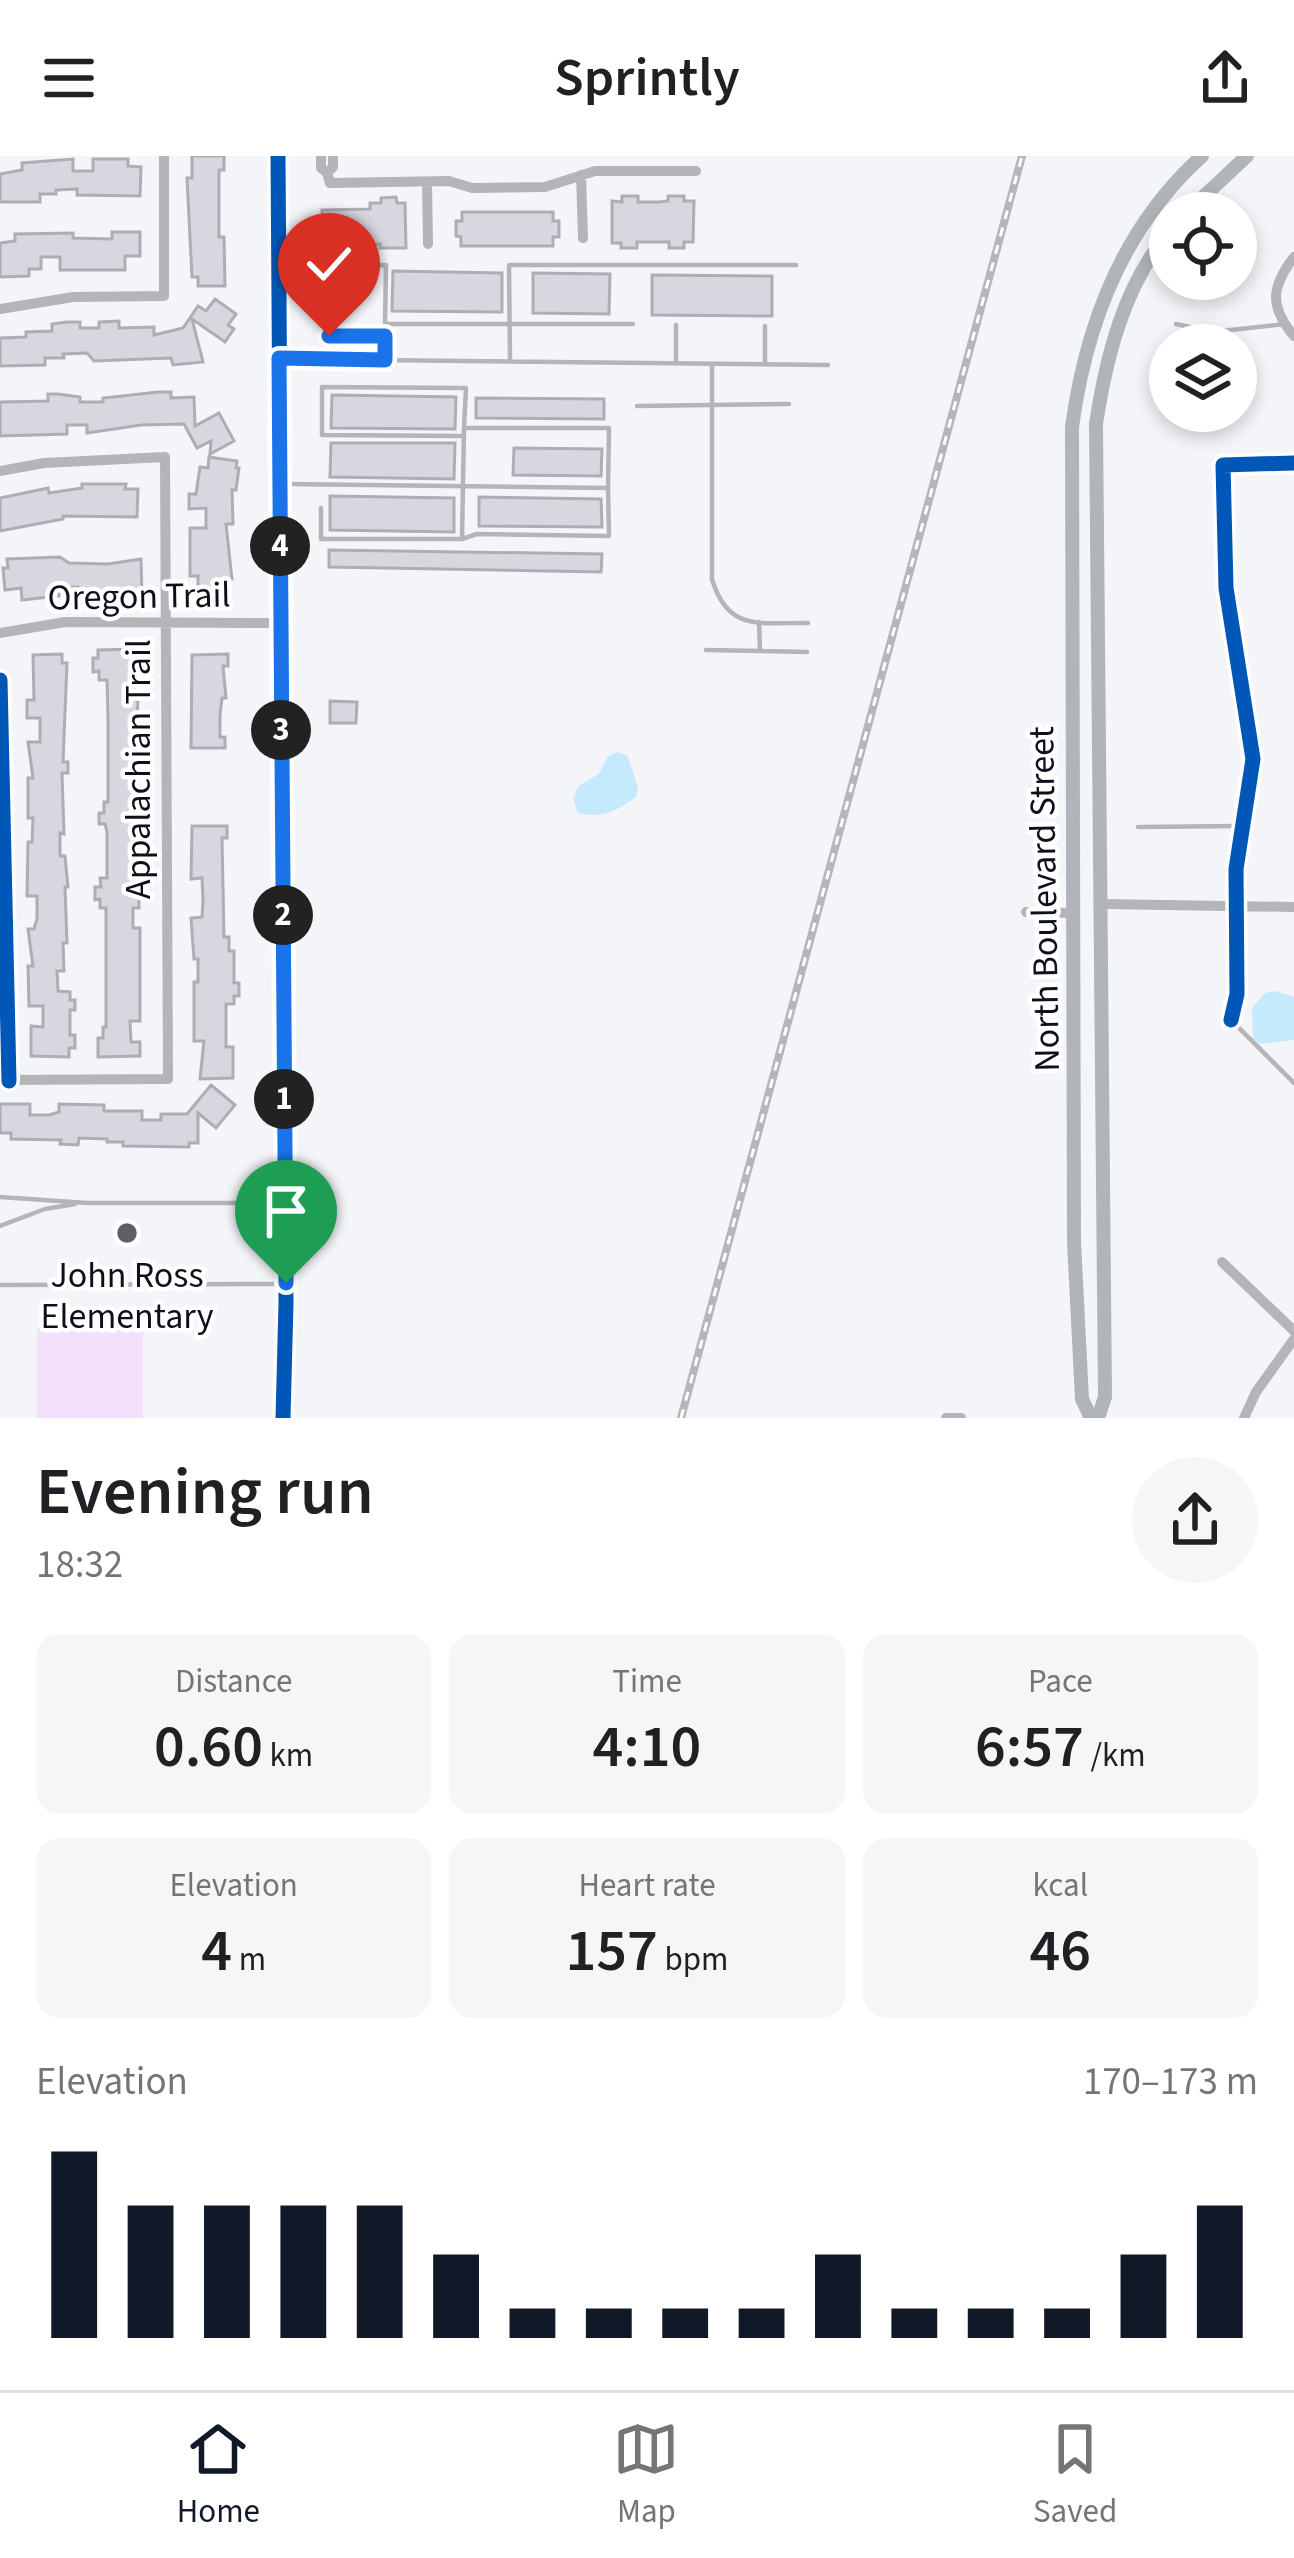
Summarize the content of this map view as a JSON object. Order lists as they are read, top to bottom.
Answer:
{
  "streets": {
    "main road": ["North Boulevard Street"],
    "street": ["Oregon Trail", "Appalachian Trail"]
  },
  "crossings": [
    ["Oregon Trail", "Appalachian Trail"]
  ],
  "places": ["John Ross Elementary"],
  "page": {
    "header": "Sprintly",
    "pins": [
      "4",
      "3",
      "2",
      "1"
    ],
    "heading": ["Evening run", "18:32"],
    "stats": [
      ["Distance", "0.60 km"],
      ["Time", "4:10"],
      ["Pace", "6:57 /km"],
      ["Elevation", "4 m"],
      ["Heart rate", "157 bpm"],
      ["kcal", "46"]
    ],
    "chart": ["Elevation", "170–173 m"],
    "tabs": ["Home", "Map", "Saved"]
  }
}
